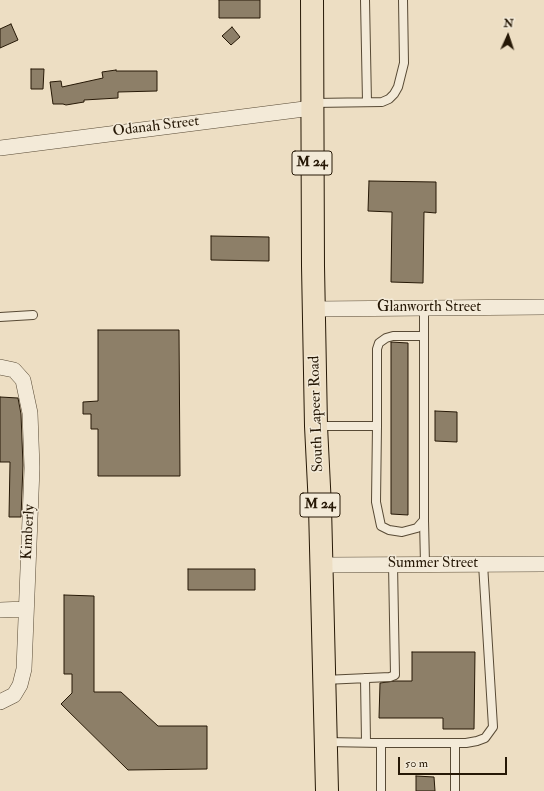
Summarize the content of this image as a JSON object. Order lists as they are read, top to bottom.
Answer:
{
  "streets": {
    "main road": ["M 24", "South Lapeer Road"],
    "street": [
      "Odanah Street",
      "Glanworth Street",
      "Kimberly",
      "Summer Street"
    ]
  },
  "crossings": [
    ["Odanah Street", "M 24"],
    ["Odanah Street", "South Lapeer Road"],
    ["M 24", "South Lapeer Road"],
    ["Glanworth Street", "South Lapeer Road"],
    ["South Lapeer Road", "Summer Street"]
  ],
  "scale_bar": "50 m",
  "north": "top"
}
